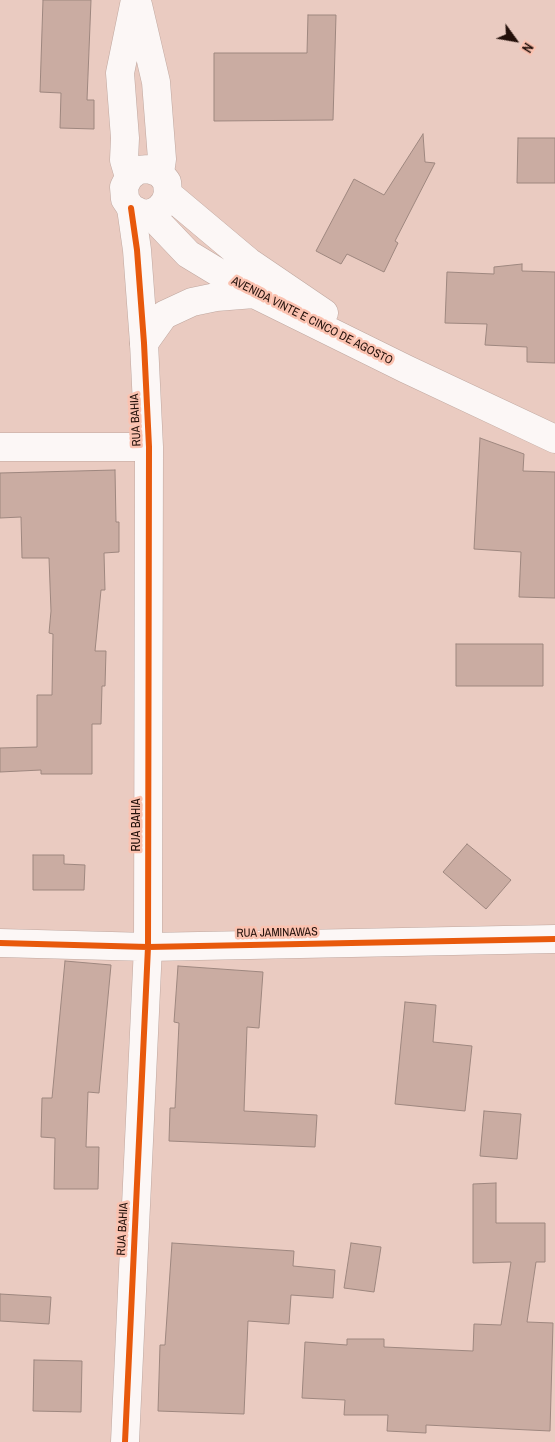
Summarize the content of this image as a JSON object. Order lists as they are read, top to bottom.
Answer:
{
  "streets": {
    "street": ["AVENIDA VINTE E CINCO DE AGOSTO", "RUA BAHIA", "RUA JAMINAWAS"]
  },
  "crossings": [
    ["AVENIDA VINTE E CINCO DE AGOSTO", "RUA BAHIA"],
    ["RUA BAHIA", "RUA JAMINAWAS"]
  ],
  "north": "bottom right"
}
